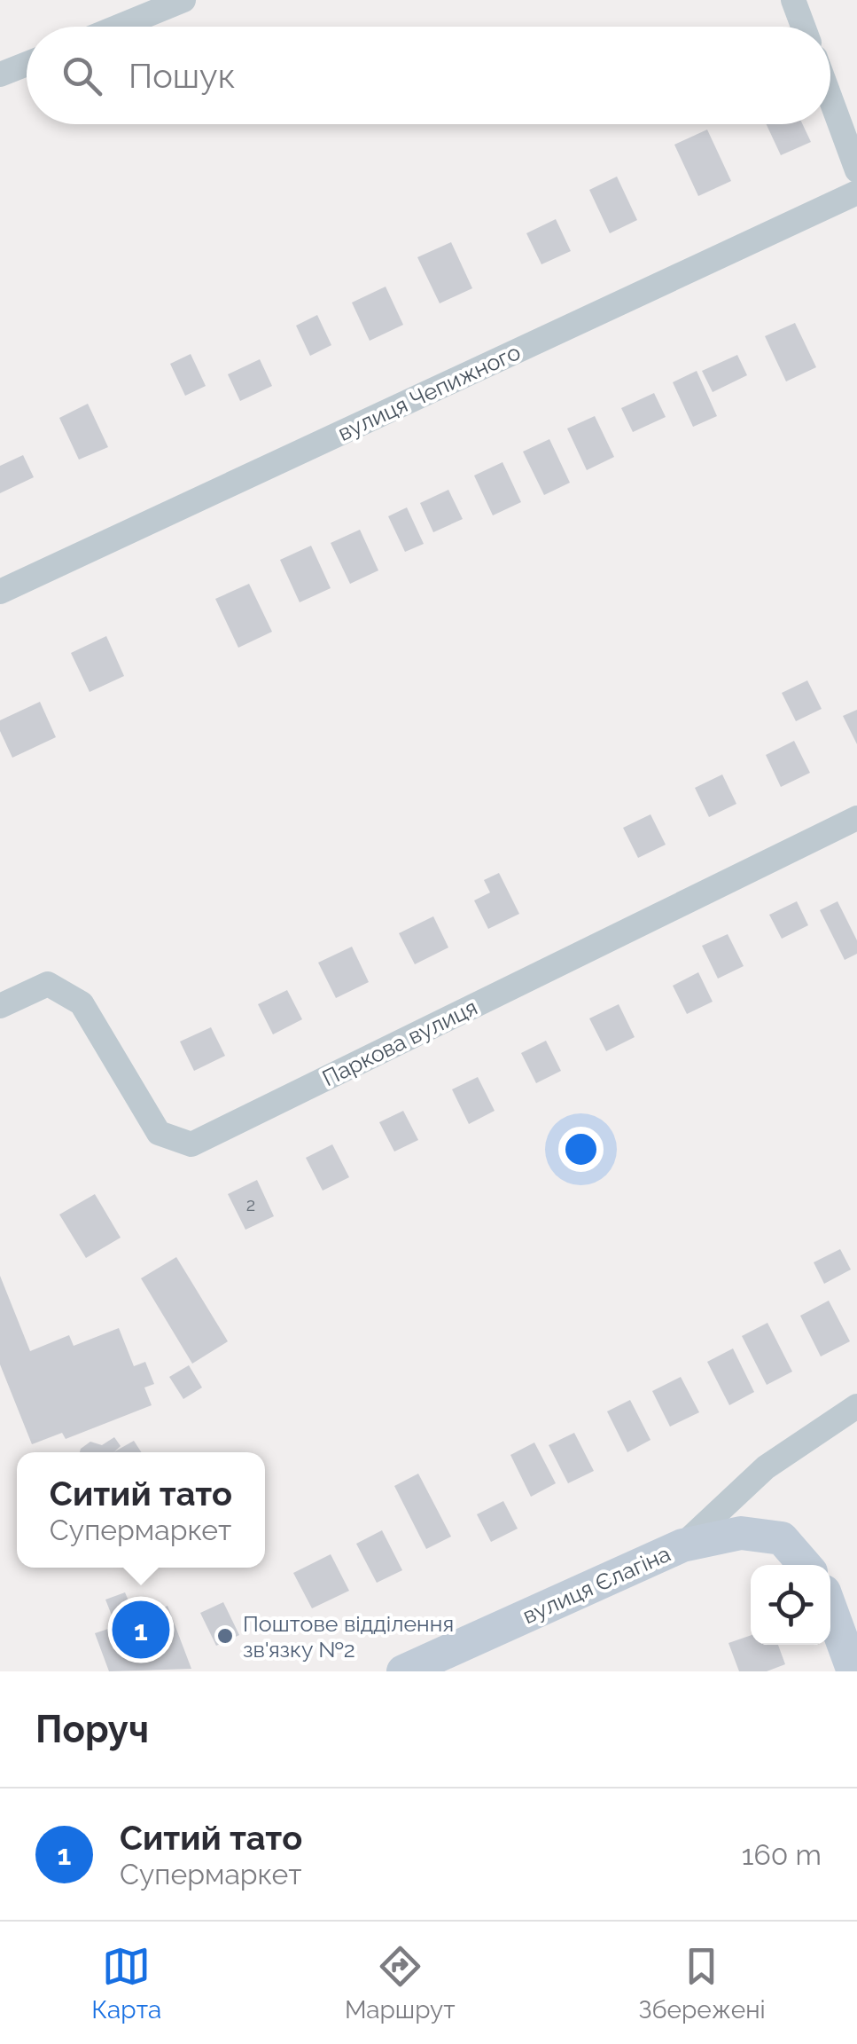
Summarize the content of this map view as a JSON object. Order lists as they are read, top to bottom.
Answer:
{
  "streets": {
    "main road": ["вулиця Єлагіна"],
    "street": ["вулиця Чепижного", "Паркова вулиця"]
  },
  "places": ["Поштове відділення зв'язку №2"],
  "house_numbers": ["2"],
  "page": {
    "search": "Пошук",
    "popup": ["Ситий тато", "Супермаркет"],
    "pins": "1",
    "heading": "Поруч",
    "list": [
      {
        "mark": "1",
        "name": "Ситий тато",
        "note": "Супермаркет",
        "value": "160 m"
      }
    ],
    "nav": ["Карта", "Маршрут", "Збережені"]
  }
}
